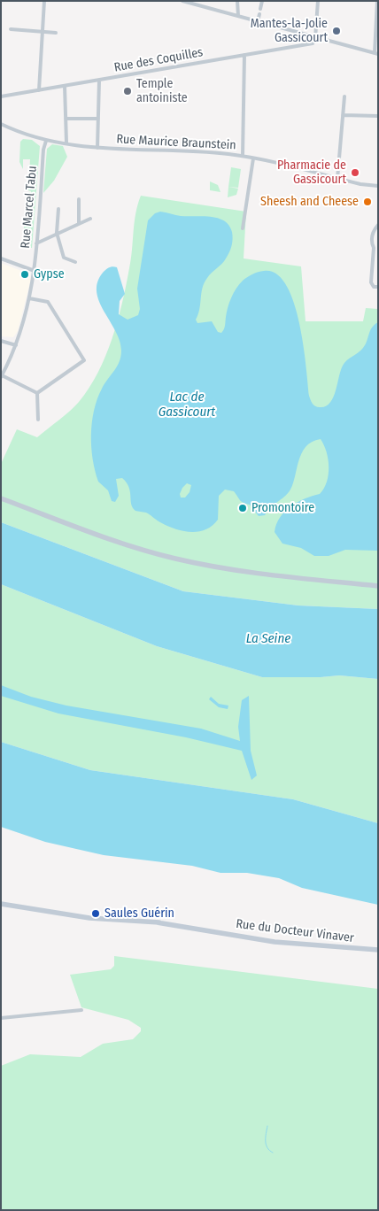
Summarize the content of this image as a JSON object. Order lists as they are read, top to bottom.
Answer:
{
  "streets": {
    "main road": ["Rue du Docteur Vinaver"],
    "street": ["Rue des Coquilles", "Rue Maurice Braunstein", "Rue Marcel Tabu"]
  },
  "crossings": [
    ["Rue Maurice Braunstein", "Rue Marcel Tabu"]
  ],
  "water": ["Lac de Gassicourt", "La Seine"],
  "places": [
    "Mantes-la-Jolie Gassicourt",
    "Temple antoiniste",
    "Pharmacie de Gassicourt",
    "Sheesh and Cheese",
    "Gypse",
    "Promontoire",
    "Saules Guérin"
  ]
}
